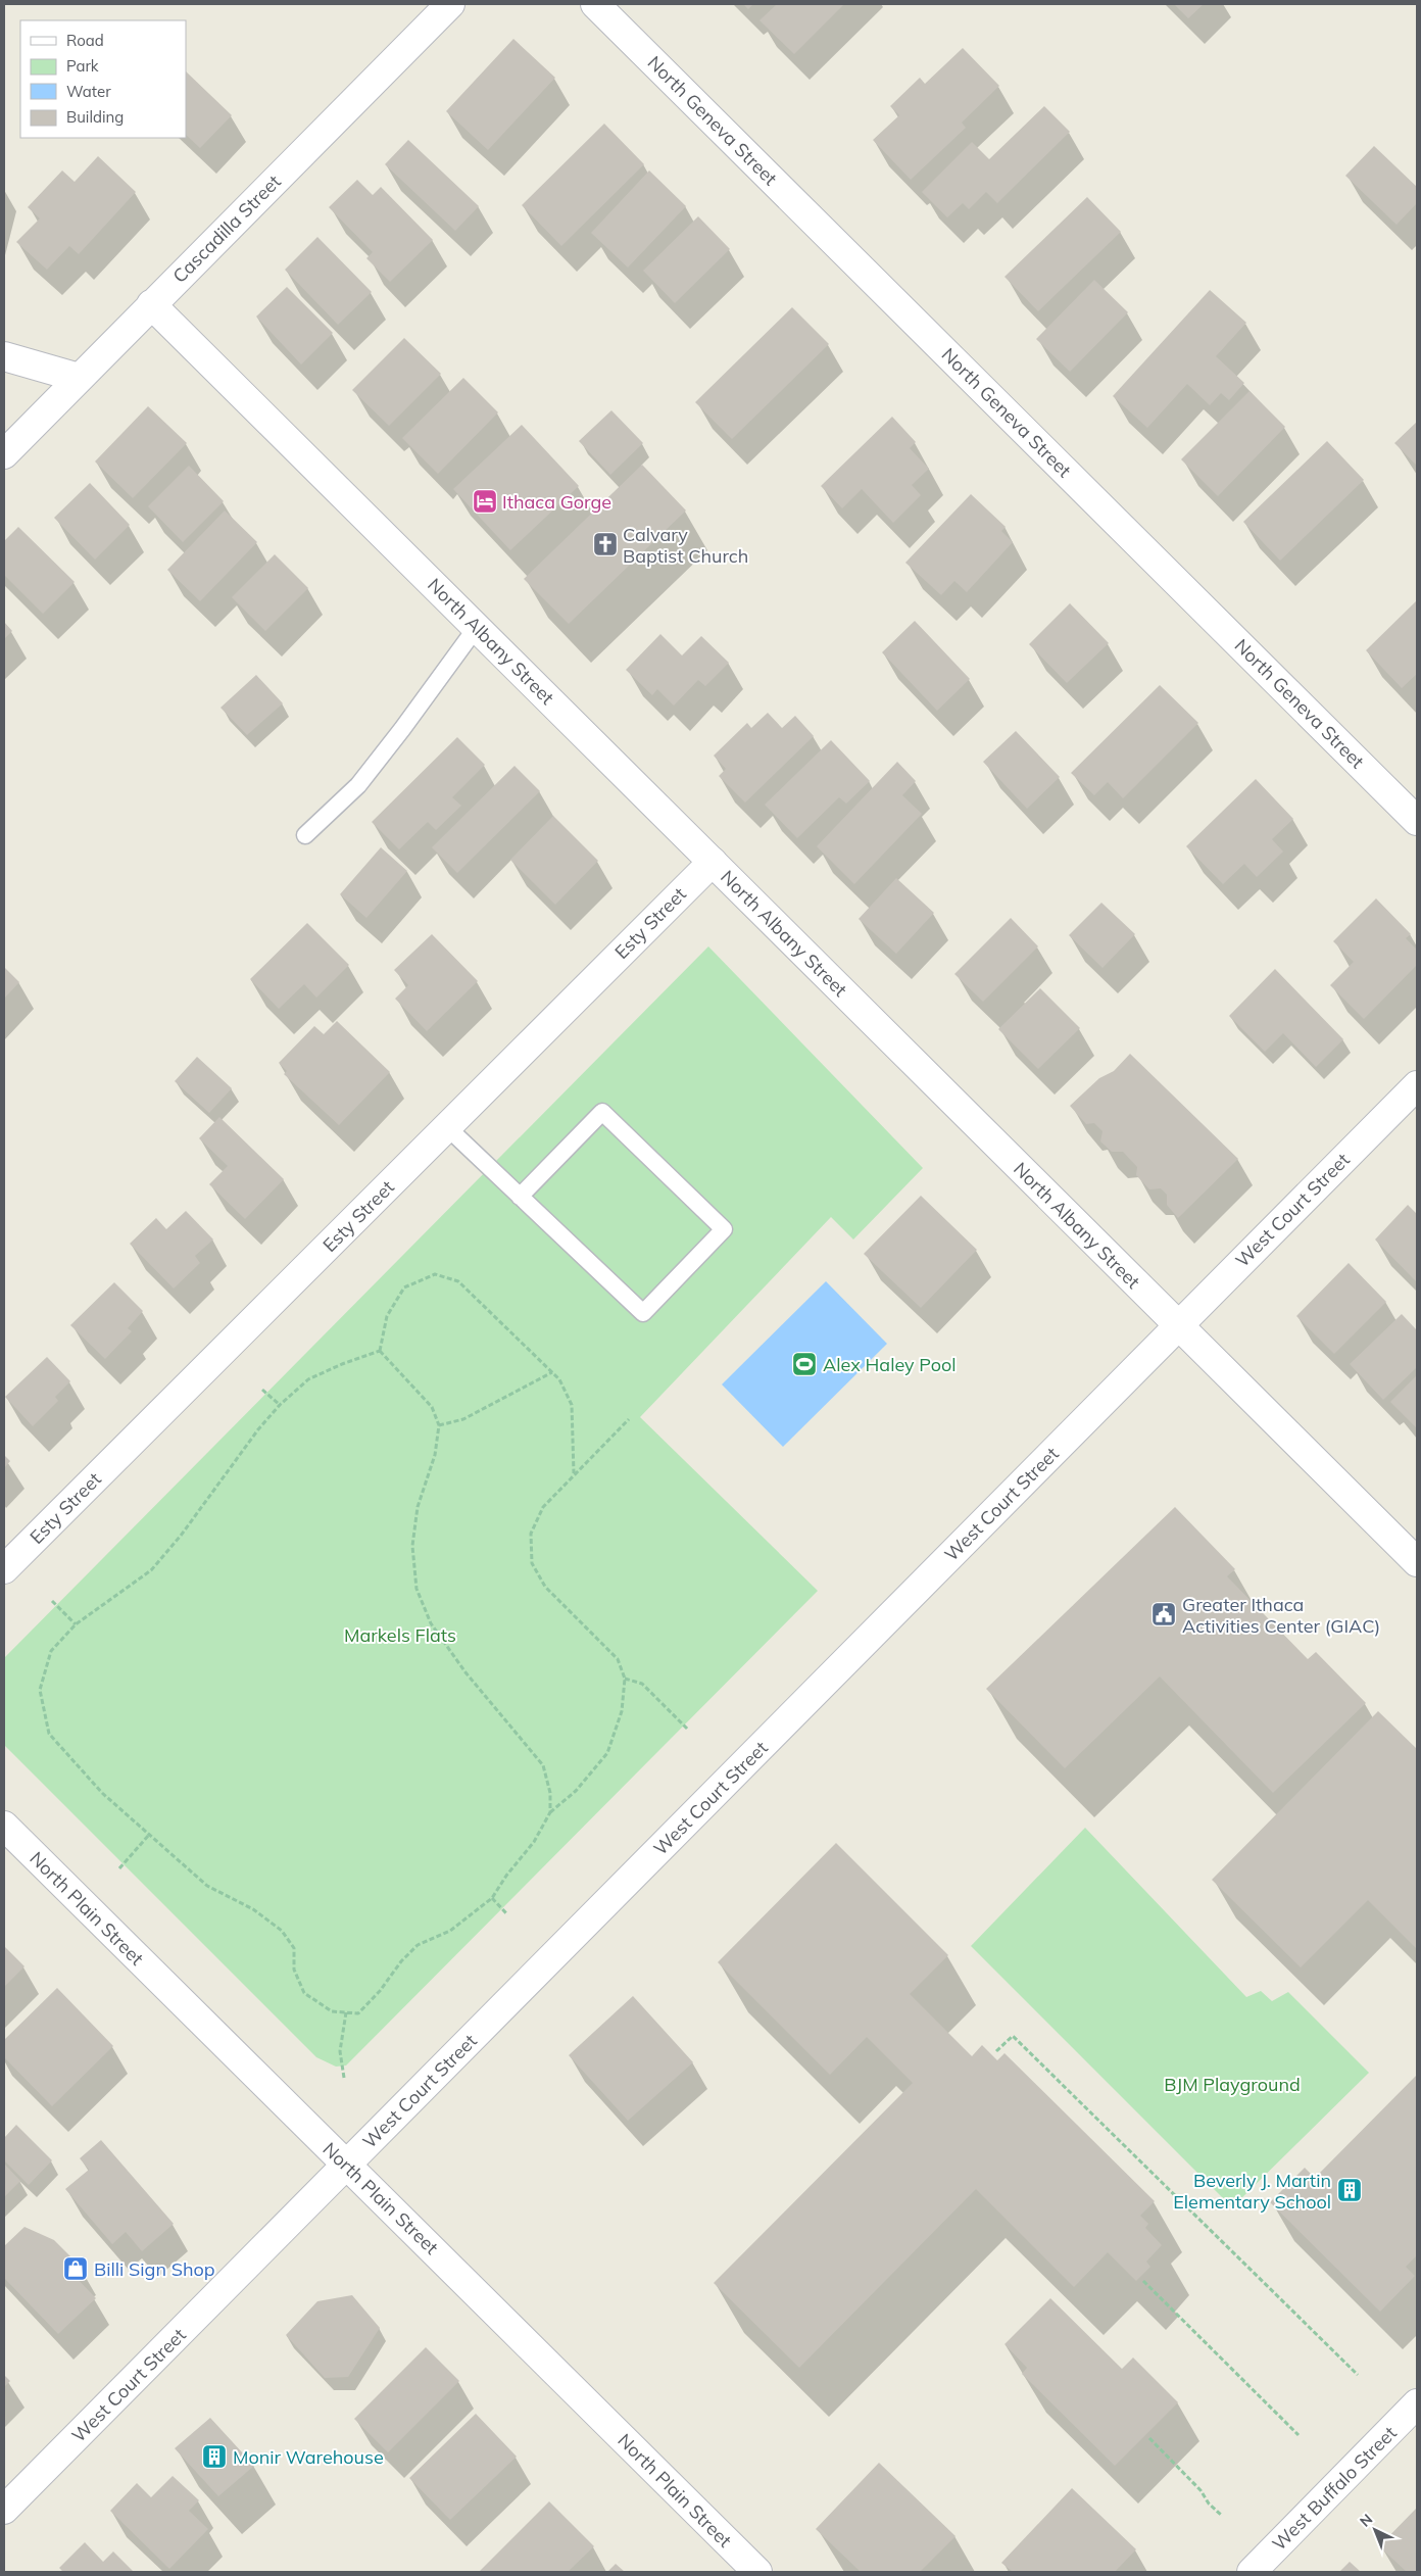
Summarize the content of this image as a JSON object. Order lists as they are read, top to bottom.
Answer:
{
  "streets": {
    "street": [
      "North Geneva Street",
      "Cascadilla Street",
      "North Albany Street",
      "Esty Street",
      "West Court Street",
      "North Plain Street",
      "West Buffalo Street"
    ]
  },
  "crossings": [
    ["Cascadilla Street", "North Albany Street"],
    ["North Albany Street", "Esty Street"],
    ["North Albany Street", "West Court Street"],
    ["West Court Street", "North Plain Street"]
  ],
  "parks": ["Markels Flats", "BJM Playground"],
  "places": {
    "hotel": ["Ithaca Gorge"],
    "church": ["Calvary Baptist Church"],
    "sports": ["Alex Haley Pool"],
    "public building": ["Greater Ithaca Activities Center (GIAC)"],
    "building": ["Beverly J. Martin Elementary School", "Monir Warehouse"],
    "shop": ["Billi Sign Shop"]
  },
  "legend": [
    "Road",
    "Park",
    "Water",
    "Building"
  ],
  "north": "top left"
}
